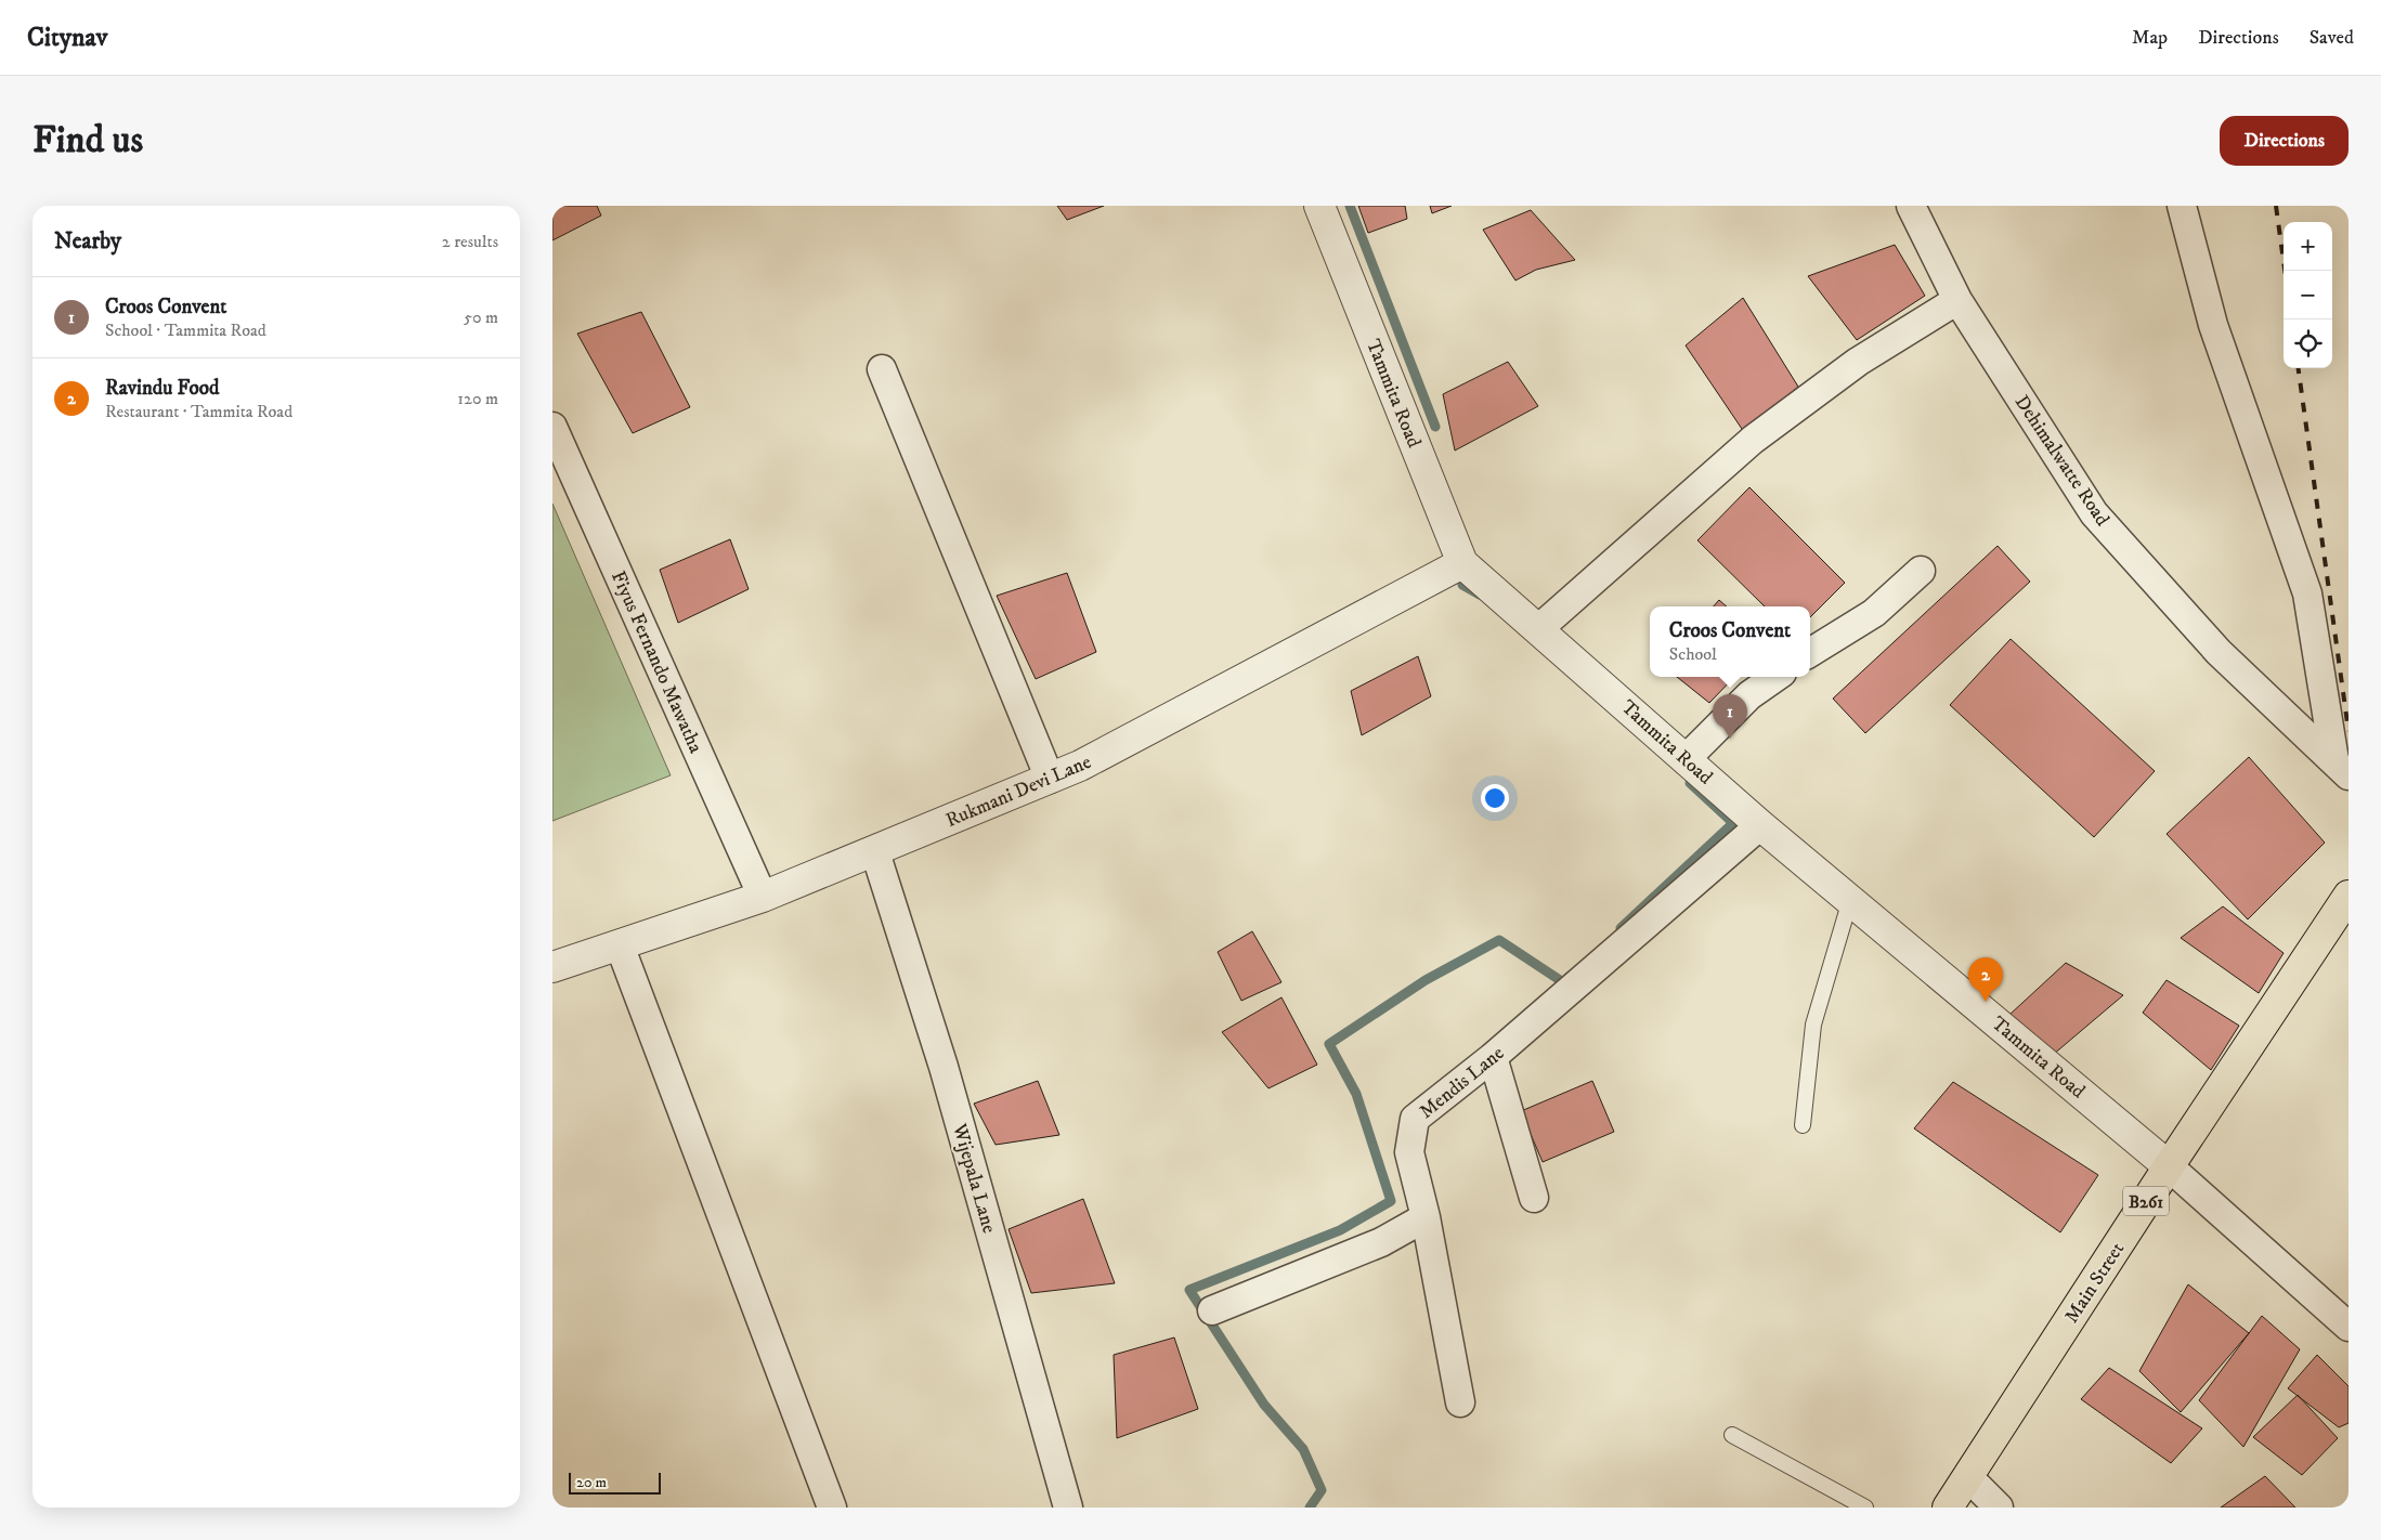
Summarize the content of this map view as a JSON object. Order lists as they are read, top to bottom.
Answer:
{
  "streets": {
    "main road": ["B261", "Main Street"],
    "street": [
      "Tammita Road",
      "Dehimalwatte Road",
      "Fiyus Fernando Mawatha",
      "Rukmani Devi Lane",
      "Mendis Lane",
      "Wijepala Lane"
    ]
  },
  "crossings": [
    ["Tammita Road", "Rukmani Devi Lane"],
    ["Tammita Road", "Mendis Lane"],
    ["Tammita Road", "Main Street"],
    ["Fiyus Fernando Mawatha", "Rukmani Devi Lane"],
    ["Rukmani Devi Lane", "Wijepala Lane"]
  ],
  "scale_bar": "20 m",
  "page": {
    "header": "Citynav",
    "nav": ["Map", "Directions", "Saved"],
    "buttons": "Directions",
    "title": "Find us",
    "heading": ["Nearby", "2 results"],
    "map_buttons": ["+", "−"],
    "list": [
      {
        "mark": "1",
        "name": "Croos Convent",
        "note": "School · Tammita Road",
        "value": "50 m"
      },
      {
        "mark": "2",
        "name": "Ravindu Food",
        "note": "Restaurant · Tammita Road",
        "value": "120 m"
      }
    ],
    "popup": ["Croos Convent", "School"],
    "pins": ["1", "2"],
    "scale": "20 m"
  }
}
